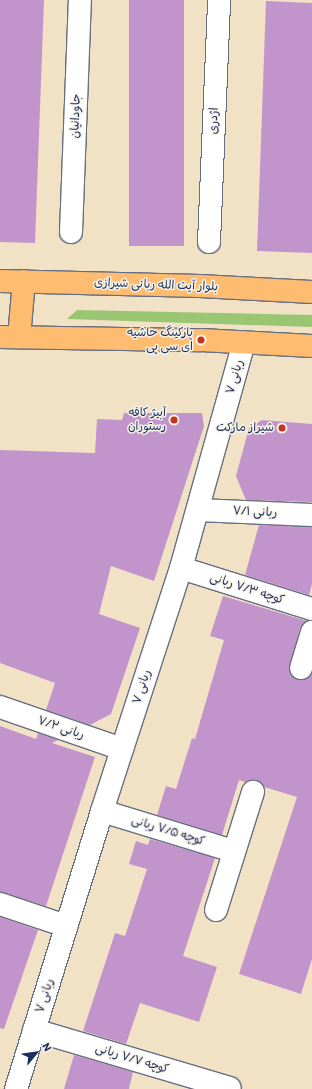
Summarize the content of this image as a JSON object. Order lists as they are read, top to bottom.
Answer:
{
  "streets": {
    "main road": ["بلوار آیت الله ربانی شیرازی"],
    "street": [
      "جاودانیان",
      "اژدری",
      "ربانی ۷",
      "ربانی ۷/۱",
      "کوچه ۷/۳ ربانی",
      "ربانی ۷/۲",
      "کوچه ۷/۵ ربانی",
      "کوچه ۷/۷ ربانی"
    ]
  },
  "crossings": [
    ["ربانی ۷", "ربانی ۷/۱"],
    ["ربانی ۷", "کوچه ۷/۳ ربانی"],
    ["ربانی ۷", "ربانی ۷/۲"],
    ["ربانی ۷", "کوچه ۷/۵ ربانی"],
    ["ربانی ۷", "کوچه ۷/۷ ربانی"]
  ],
  "places": ["پارکینگ حاشیه ای سی پی", "آبیژ کافه رستوران", "شیراز مارکت"],
  "north": "top right"
}
